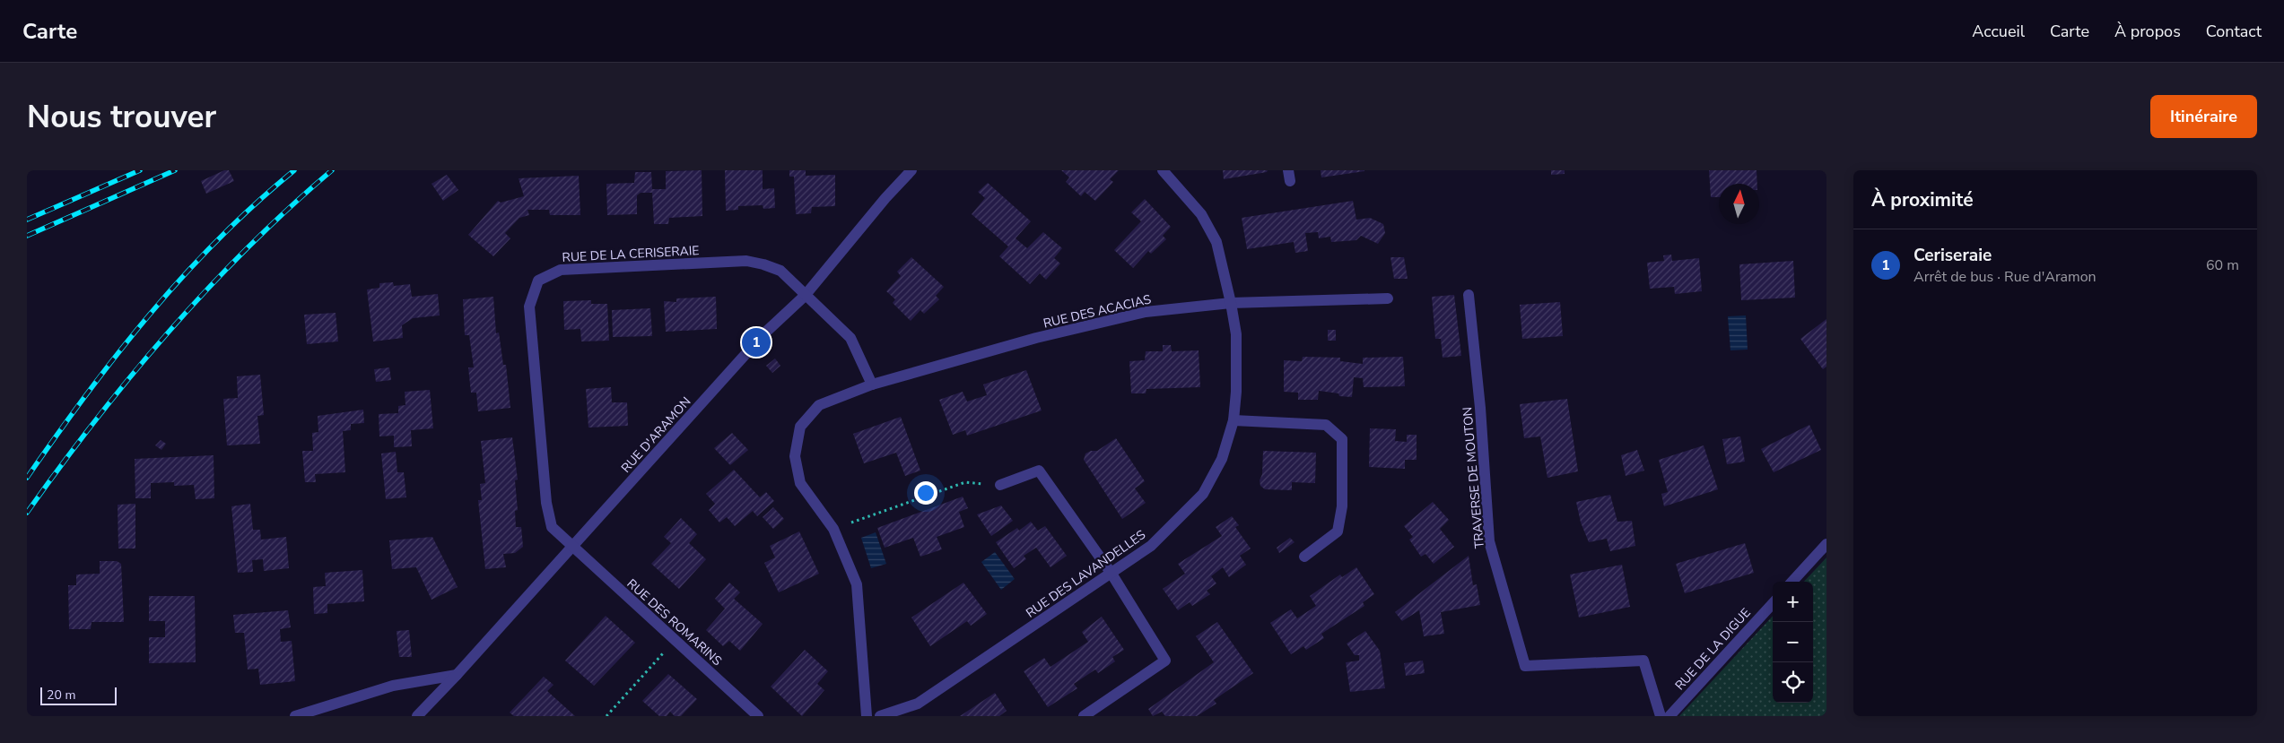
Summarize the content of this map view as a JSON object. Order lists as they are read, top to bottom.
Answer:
{
  "streets": {
    "street": [
      "RUE DE LA CERISERAIE",
      "RUE DES ACACIAS",
      "RUE D'ARAMON",
      "TRAVERSE DE MOUTON",
      "RUE DES LAVANDELLES",
      "RUE DES ROMARINS",
      "RUE DE LA DIGUE"
    ]
  },
  "crossings": [
    ["RUE DE LA CERISERAIE", "RUE DES ACACIAS"],
    ["RUE DE LA CERISERAIE", "RUE D'ARAMON"],
    ["RUE DE LA CERISERAIE", "RUE DES ROMARINS"],
    ["RUE DES ACACIAS", "RUE DES LAVANDELLES"],
    ["RUE D'ARAMON", "RUE DES ROMARINS"]
  ],
  "scale_bar": "20 m",
  "north": "top",
  "page": {
    "header": "Carte",
    "nav": [
      "Accueil",
      "Carte",
      "À propos",
      "Contact"
    ],
    "buttons": "Itinéraire",
    "title": "Nous trouver",
    "heading": "À proximité",
    "list": [
      {
        "mark": "1",
        "name": "Ceriseraie",
        "note": "Arrêt de bus · Rue d'Aramon",
        "value": "60 m"
      }
    ],
    "pins": "1",
    "map_buttons": ["+", "−"],
    "scale": "20 m"
  }
}
